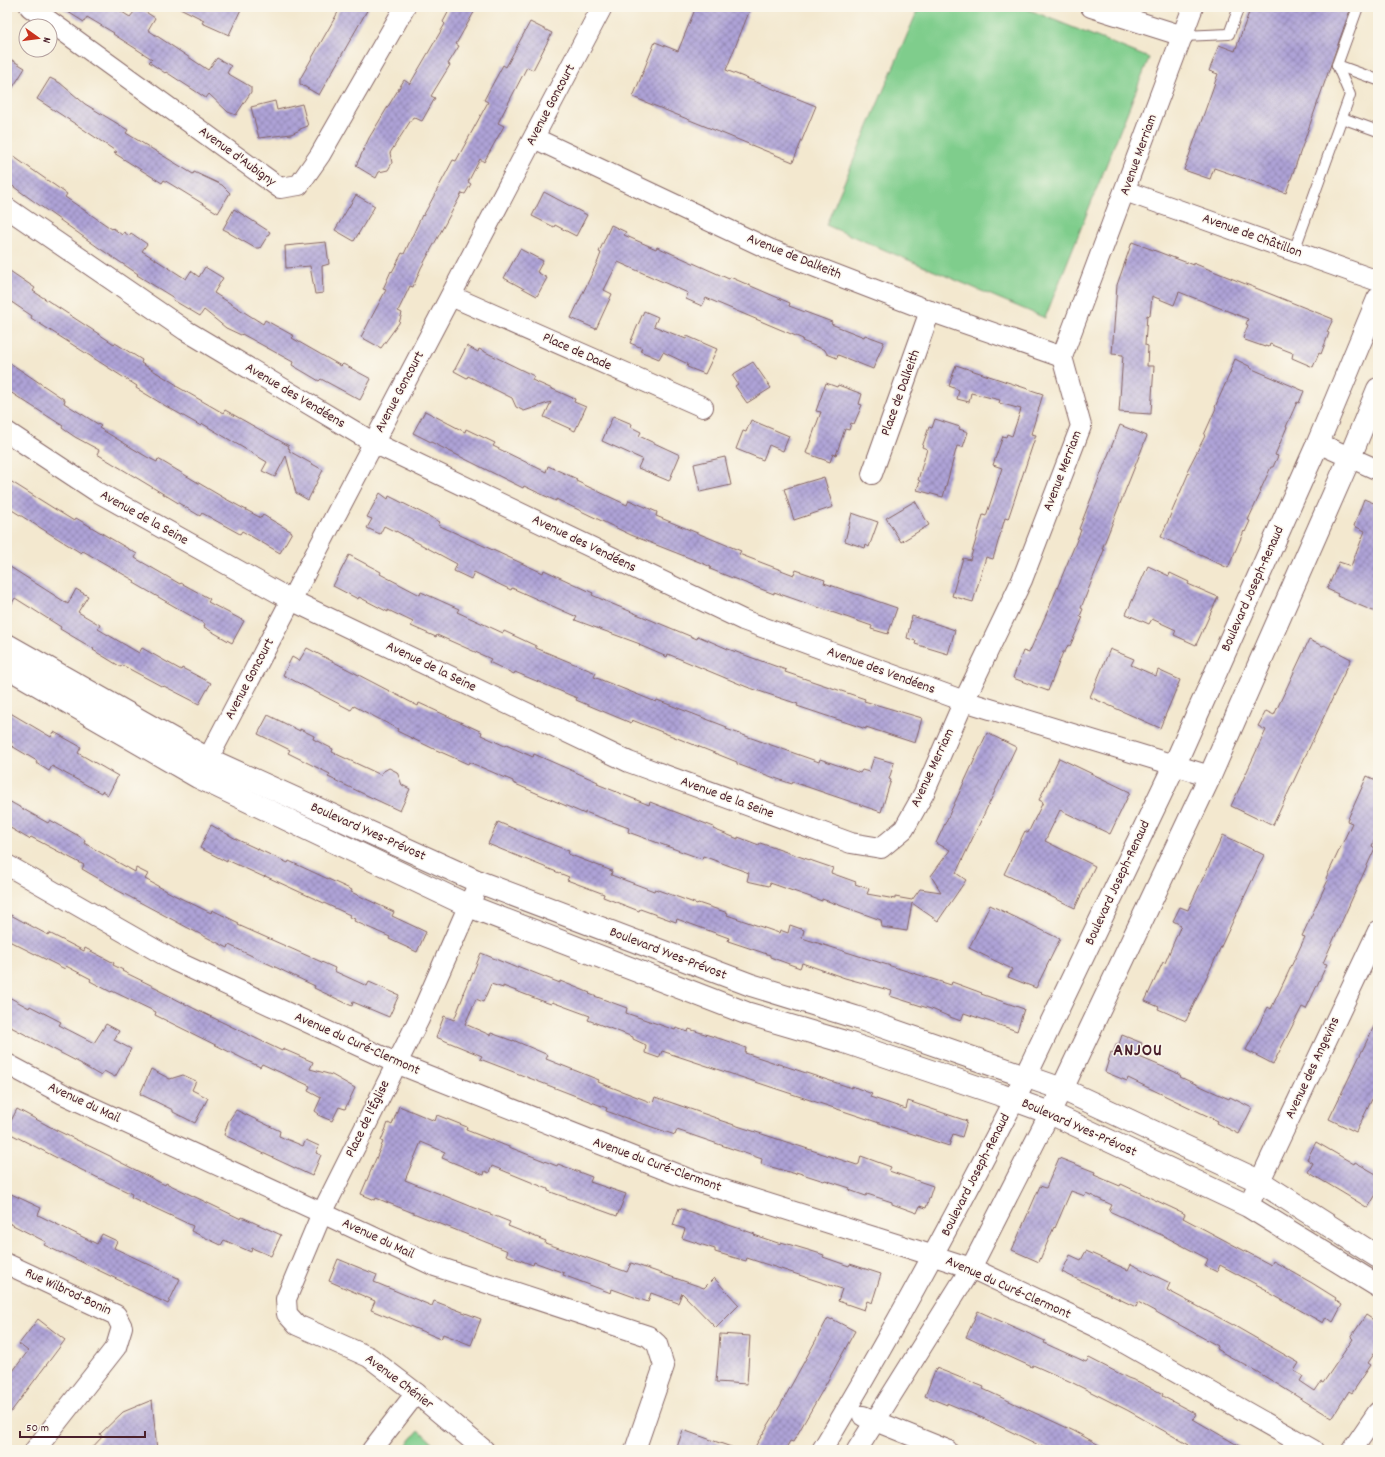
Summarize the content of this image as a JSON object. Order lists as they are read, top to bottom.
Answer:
{
  "streets": {
    "street": [
      "Avenue Goncourt",
      "Avenue Merriam",
      "Avenue d'Aubigny",
      "Avenue de Châtillon",
      "Avenue de Dalkeith",
      "Place de Dade",
      "Place de Dalkeith",
      "Avenue des Vendéens",
      "Avenue de la Seine",
      "Boulevard Joseph-Renaud",
      "Boulevard Yves-Prévost",
      "Avenue du Curé-Clermont",
      "Avenue des Angevins",
      "Avenue du Mail",
      "Place de l'Église",
      "Rue Wilbrod-Bonin",
      "Avenue Chénier"
    ]
  },
  "crossings": [
    ["Avenue Goncourt", "Avenue de Dalkeith"],
    ["Avenue Goncourt", "Place de Dade"],
    ["Avenue Goncourt", "Avenue des Vendéens"],
    ["Avenue Goncourt", "Avenue de la Seine"],
    ["Avenue Goncourt", "Boulevard Yves-Prévost"],
    ["Avenue Merriam", "Avenue de Châtillon"],
    ["Avenue Merriam", "Avenue de Dalkeith"],
    ["Avenue Merriam", "Avenue des Vendéens"],
    ["Avenue Merriam", "Avenue de la Seine"],
    ["Avenue de Dalkeith", "Place de Dalkeith"],
    ["Avenue des Vendéens", "Boulevard Joseph-Renaud"],
    ["Boulevard Joseph-Renaud", "Boulevard Yves-Prévost"],
    ["Boulevard Joseph-Renaud", "Avenue du Curé-Clermont"],
    ["Boulevard Yves-Prévost", "Avenue des Angevins"],
    ["Boulevard Yves-Prévost", "Place de l'Église"],
    ["Avenue du Curé-Clermont", "Place de l'Église"],
    ["Avenue du Mail", "Place de l'Église"],
    ["Place de l'Église", "Avenue Chénier"]
  ],
  "districts": ["ANJOU"],
  "scale_bar": "50 m",
  "north": "right"
}
